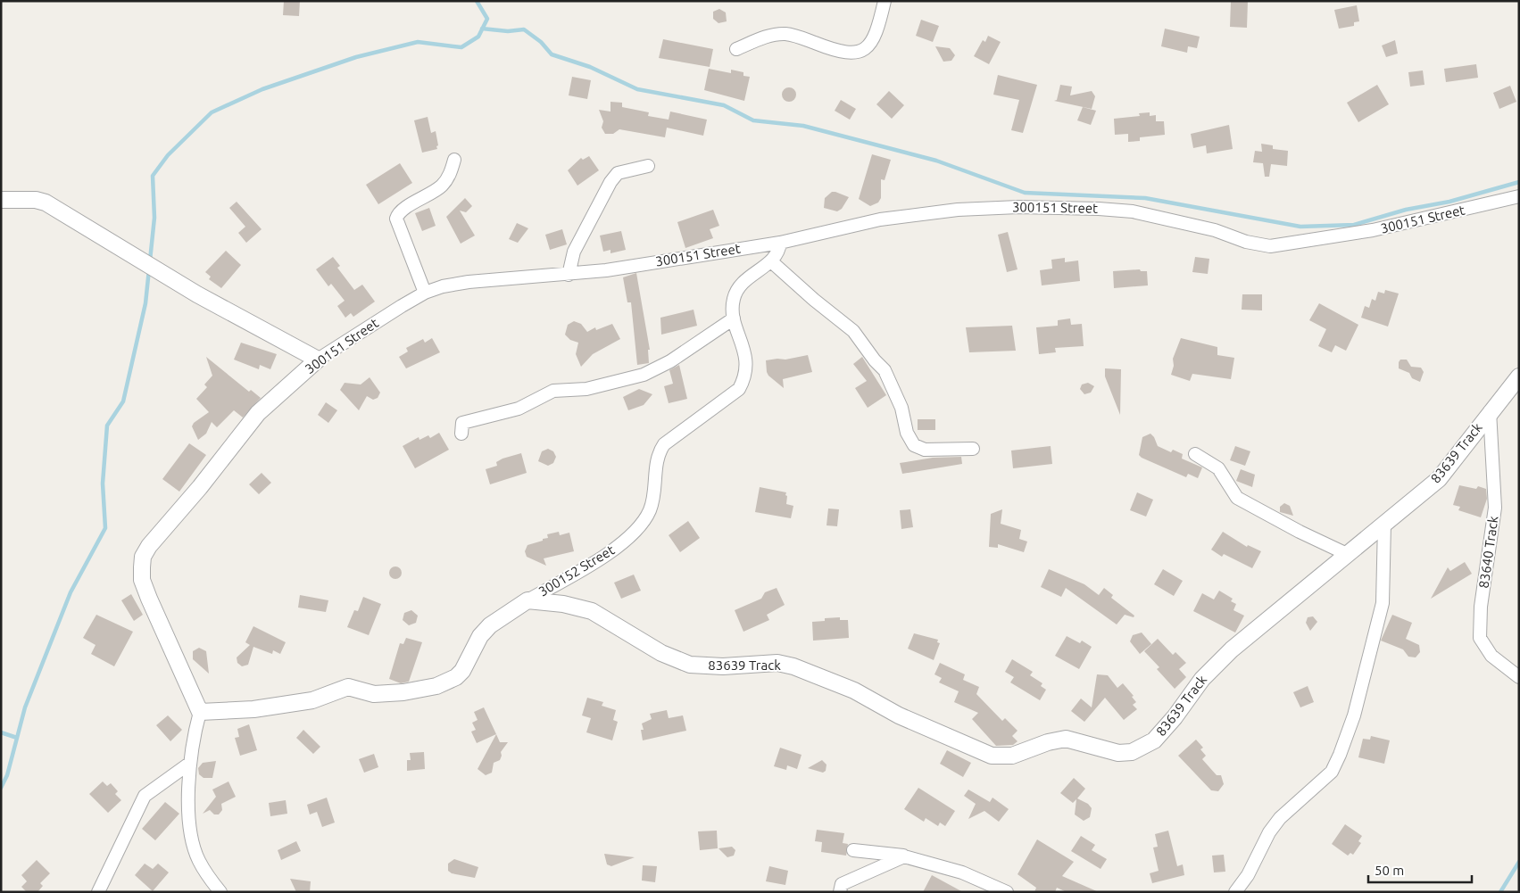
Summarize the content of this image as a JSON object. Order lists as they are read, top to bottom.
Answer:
{
  "streets": {
    "street": [
      "300151 Street",
      "83639 Track",
      "83640 Track",
      "300152 Street"
    ]
  },
  "crossings": [
    ["300151 Street", "300152 Street"],
    ["83639 Track", "83640 Track"],
    ["83639 Track", "300152 Street"]
  ],
  "scale_bar": "50 m"
}
